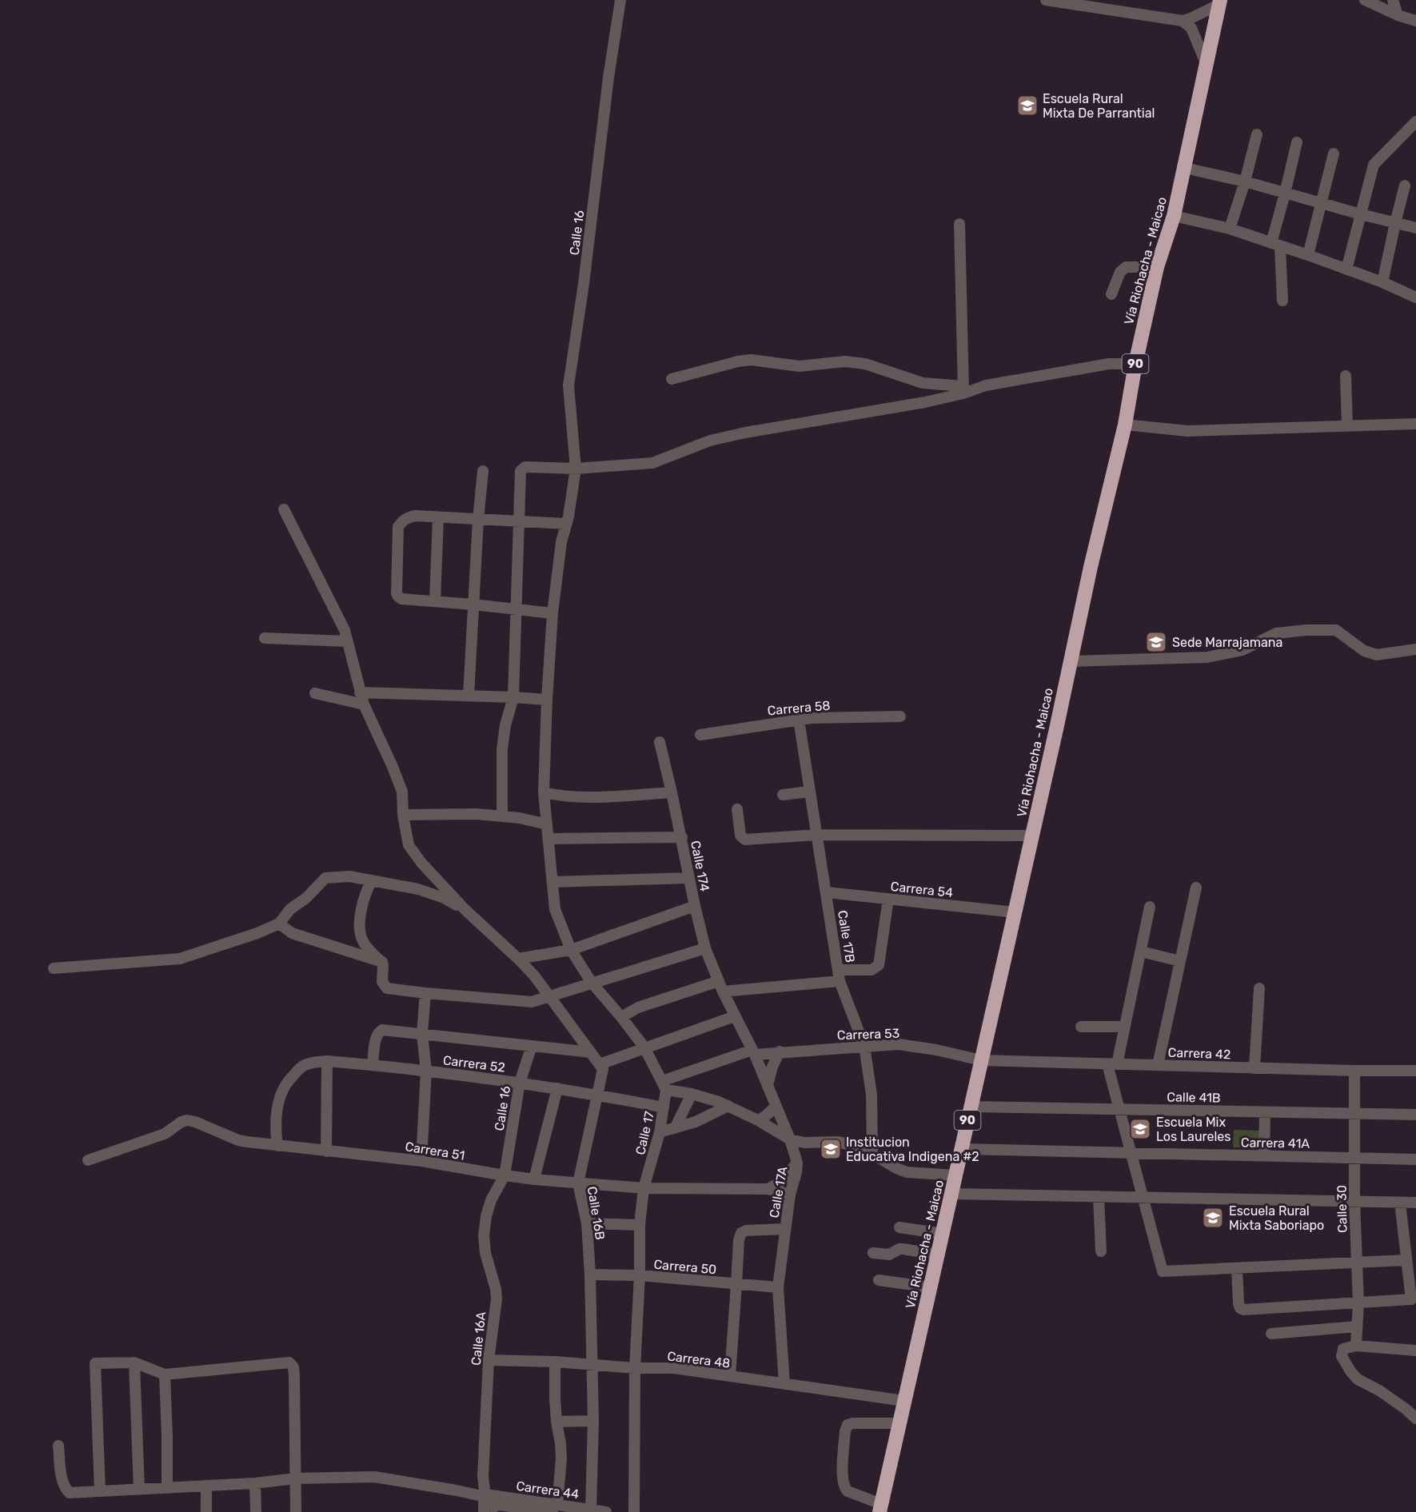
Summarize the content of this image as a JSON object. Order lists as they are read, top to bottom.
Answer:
{
  "streets": {
    "highway": ["Vía Riohacha - Maicao", "90"],
    "street": [
      "Calle 16",
      "Carrera 58",
      "Calle 174",
      "Carrera 54",
      "Calle 17B",
      "Carrera 53",
      "Carrera 42",
      "Carrera 52",
      "Calle 41B",
      "Calle 17",
      "Carrera 41A",
      "Carrera 51",
      "Calle 17A",
      "Calle 30",
      "Calle 16B",
      "Carrera 50",
      "Calle 16A",
      "Carrera 48",
      "Carrera 44"
    ]
  },
  "crossings": [
    ["Calle 16", "Carrera 52"],
    ["Calle 16", "Carrera 51"],
    ["Calle 16", "Calle 16A"],
    ["Vía Riohacha - Maicao", "Carrera 54"],
    ["Vía Riohacha - Maicao", "Carrera 53"],
    ["Vía Riohacha - Maicao", "Carrera 42"],
    ["Vía Riohacha - Maicao", "Calle 41B"],
    ["Vía Riohacha - Maicao", "Carrera 41A"],
    ["Vía Riohacha - Maicao", "Carrera 48"],
    ["Carrera 58", "Calle 17B"],
    ["Calle 174", "Calle 17A"],
    ["Carrera 54", "Calle 17B"],
    ["Calle 17B", "Carrera 53"],
    ["Carrera 53", "Carrera 42"],
    ["Carrera 53", "Calle 17"],
    ["Carrera 53", "Calle 17A"],
    ["Carrera 42", "Calle 30"],
    ["Carrera 52", "Calle 17"],
    ["Carrera 52", "Carrera 51"],
    ["Carrera 52", "Calle 16B"],
    ["Calle 41B", "Calle 30"],
    ["Calle 17", "Carrera 51"],
    ["Calle 17", "Carrera 50"],
    ["Calle 17", "Carrera 48"],
    ["Carrera 41A", "Calle 30"],
    ["Carrera 51", "Calle 17A"],
    ["Carrera 51", "Calle 16B"],
    ["Carrera 51", "Calle 16A"],
    ["Calle 17A", "Carrera 50"],
    ["Calle 17A", "Carrera 48"],
    ["Calle 16B", "Carrera 50"],
    ["Calle 16B", "Carrera 48"],
    ["Calle 16B", "Carrera 44"],
    ["Calle 16A", "Carrera 48"],
    ["Calle 16A", "Carrera 44"]
  ],
  "places": {
    "school or university": [
      "Escuela Rural Mixta De Parrantial",
      "Sede Marrajamana",
      "Escuela Mix Los Laureles",
      "Institucion Educativa Indigena #2",
      "Escuela Rural Mixta Saboriapo"
    ]
  }
}
